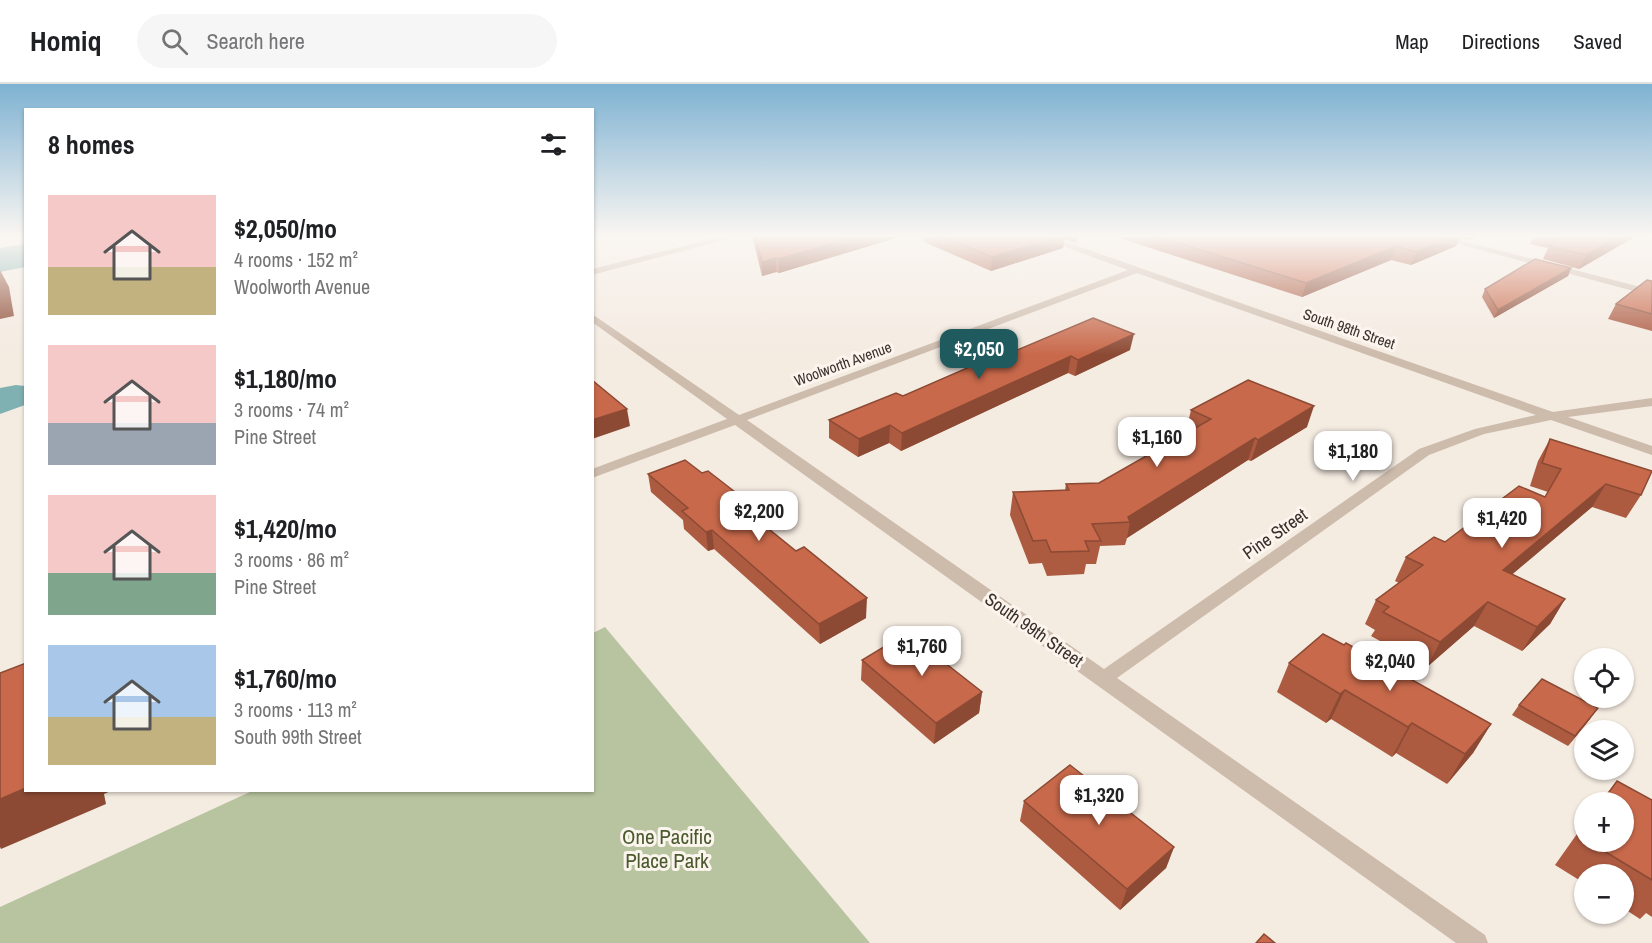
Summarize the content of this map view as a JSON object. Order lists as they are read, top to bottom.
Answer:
{
  "streets": {
    "street": [
      "South 98th Street",
      "Woolworth Avenue",
      "Pine Street",
      "South 99th Street"
    ]
  },
  "crossings": [
    ["South 98th Street", "Pine Street"],
    ["Woolworth Avenue", "South 99th Street"],
    ["Pine Street", "South 99th Street"]
  ],
  "parks": ["One Pacific Place Park"],
  "page": {
    "header": "Homiq",
    "search": "Search here",
    "nav": ["Map", "Directions", "Saved"],
    "heading": "8 homes",
    "list": [
      {
        "name": "$2,050/mo",
        "note": "4 rooms · 152 m² · Woolworth Avenue"
      },
      {
        "name": "$1,180/mo",
        "note": "3 rooms · 74 m² · Pine Street"
      },
      {
        "name": "$1,420/mo",
        "note": "3 rooms · 86 m² · Pine Street"
      },
      {
        "name": "$1,760/mo",
        "note": "3 rooms · 113 m² · South 99th Street"
      }
    ],
    "price": [
      "$2,050",
      "$1,160",
      "$1,180",
      "$2,200",
      "$1,420",
      "$1,760",
      "$2,040",
      "$1,320"
    ],
    "map_buttons": ["+", "−"]
  }
}
